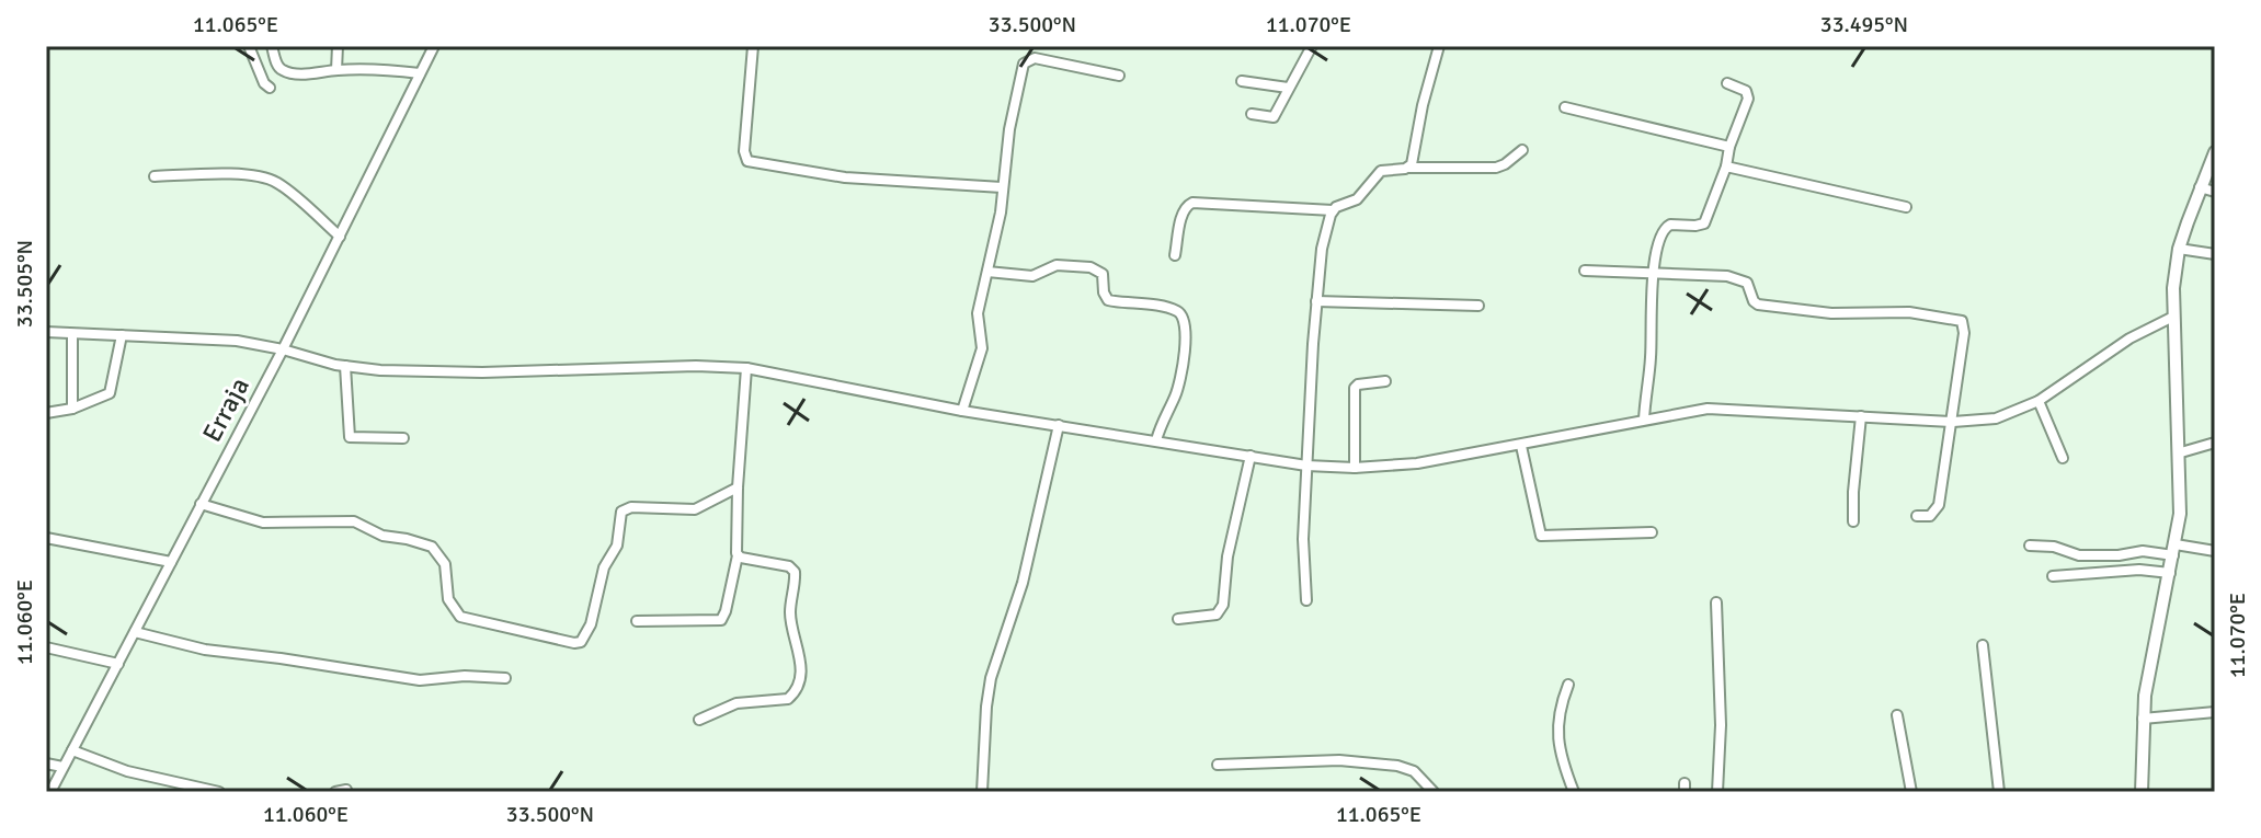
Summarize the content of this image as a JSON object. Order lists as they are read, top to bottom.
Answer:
{
  "streets": {
    "street": ["Erraja"]
  },
  "coordinates": [
    "11.065°E",
    "33.500°N",
    "11.070°E",
    "33.495°N",
    "33.505°N",
    "11.060°E"
  ]
}
